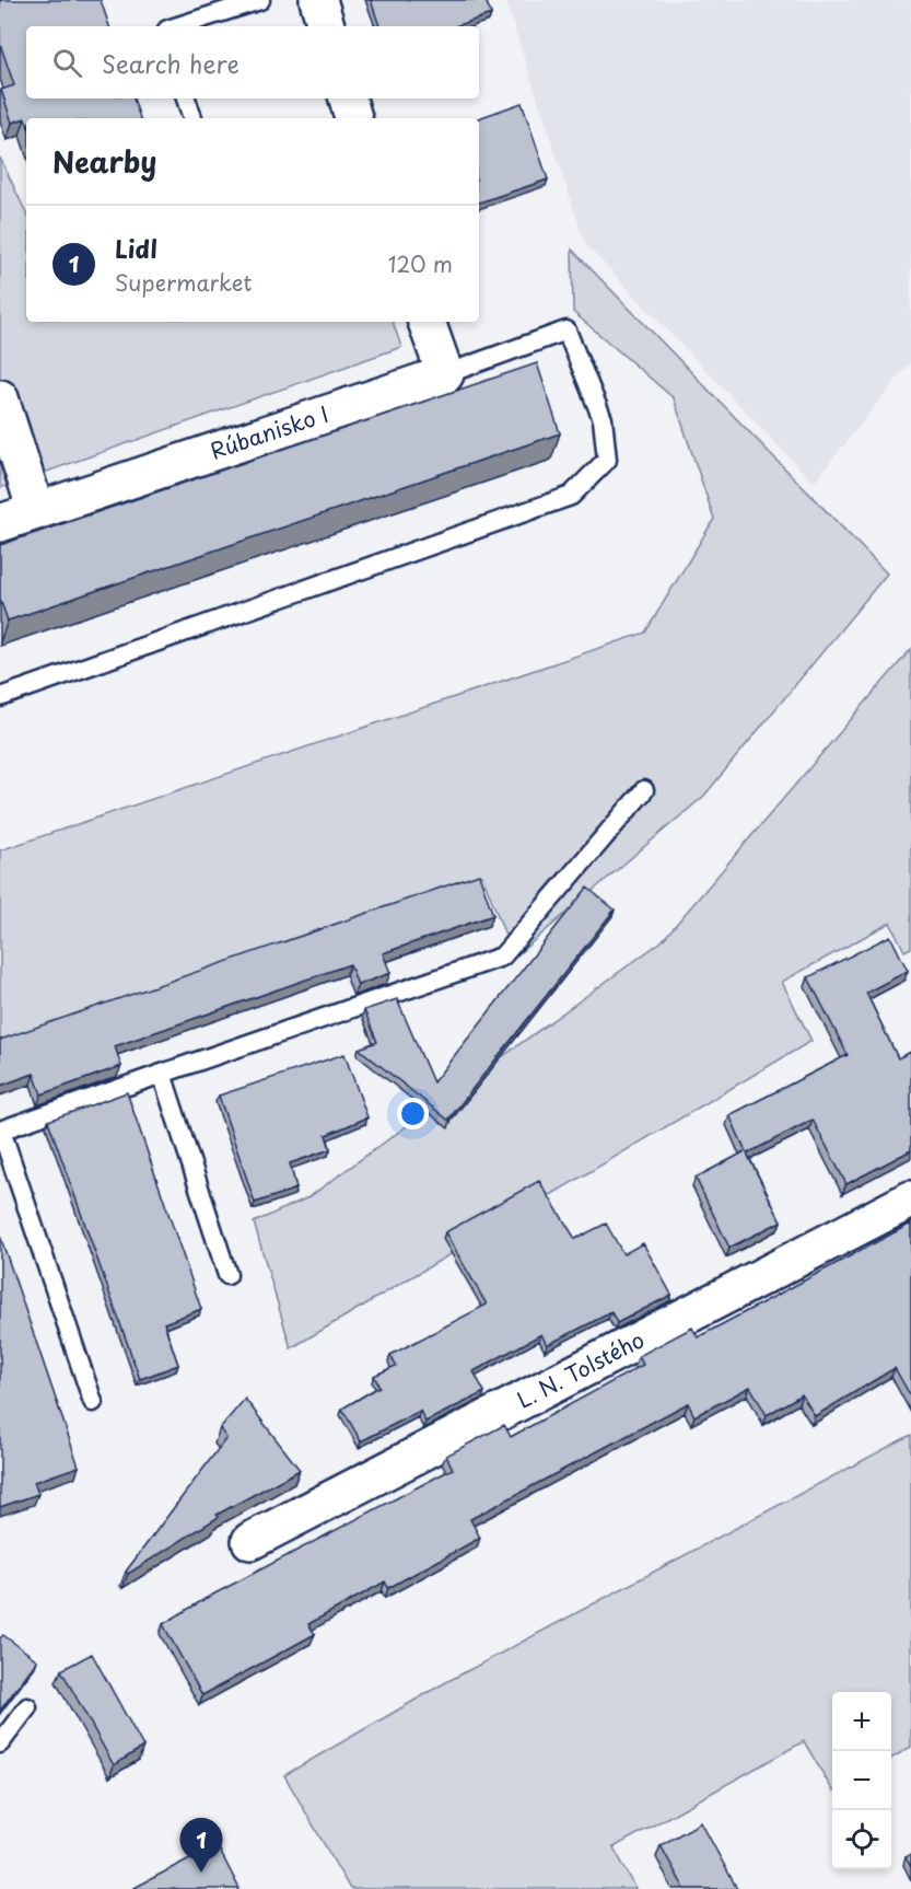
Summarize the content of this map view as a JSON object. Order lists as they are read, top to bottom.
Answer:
{
  "streets": {
    "street": ["Rúbanisko I", "L. N. Tolstého"]
  },
  "page": {
    "search": "Search here",
    "heading": "Nearby",
    "list": [
      {
        "mark": "1",
        "name": "Lidl",
        "note": "Supermarket",
        "value": "120 m"
      }
    ],
    "map_buttons": ["+", "−"],
    "pins": "1"
  }
}
